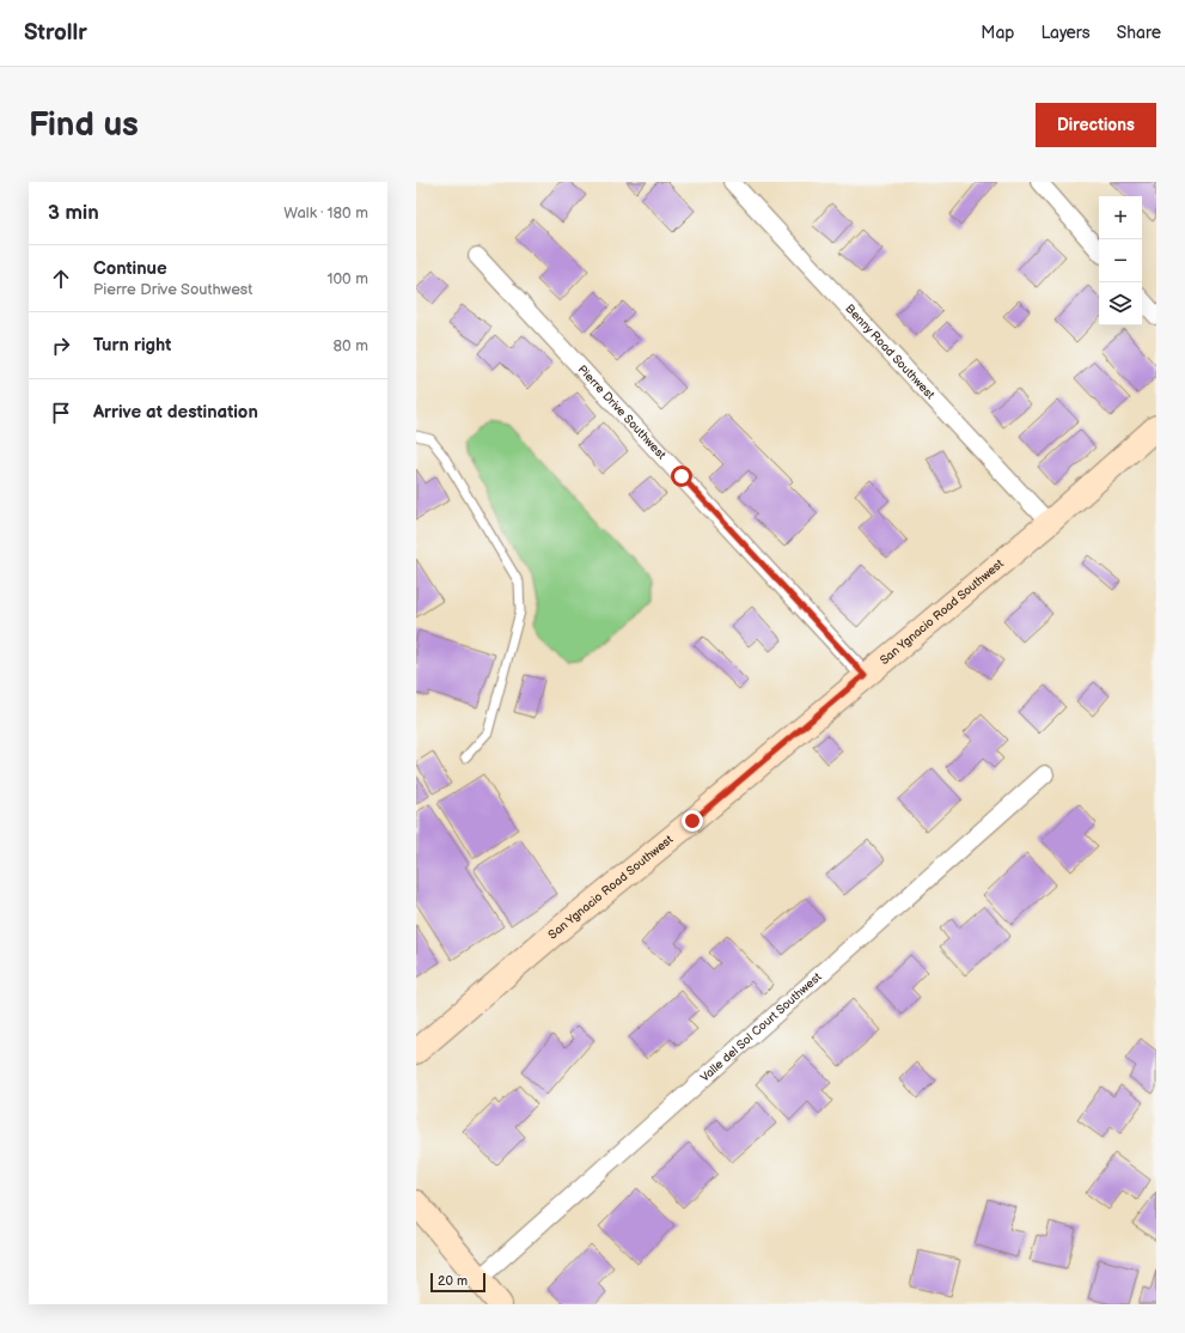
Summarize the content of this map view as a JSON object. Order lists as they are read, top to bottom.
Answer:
{
  "streets": {
    "street": [
      "Benny Road Southwest",
      "Pierre Drive Southwest",
      "San Ygnacio Road Southwest",
      "Valle del Sol Court Southwest"
    ]
  },
  "crossings": [
    ["Benny Road Southwest", "San Ygnacio Road Southwest"],
    ["Pierre Drive Southwest", "San Ygnacio Road Southwest"]
  ],
  "scale_bar": "20 m",
  "page": {
    "header": "Strollr",
    "nav": ["Map", "Layers", "Share"],
    "buttons": "Directions",
    "title": "Find us",
    "heading": ["3 min", "Walk · 180 m"],
    "map_buttons": ["+", "−"],
    "list": [
      ["Continue", "Pierre Drive Southwest", "100 m"],
      ["Turn right", "80 m"],
      "Arrive at destination"
    ],
    "scale": "20 m"
  }
}
